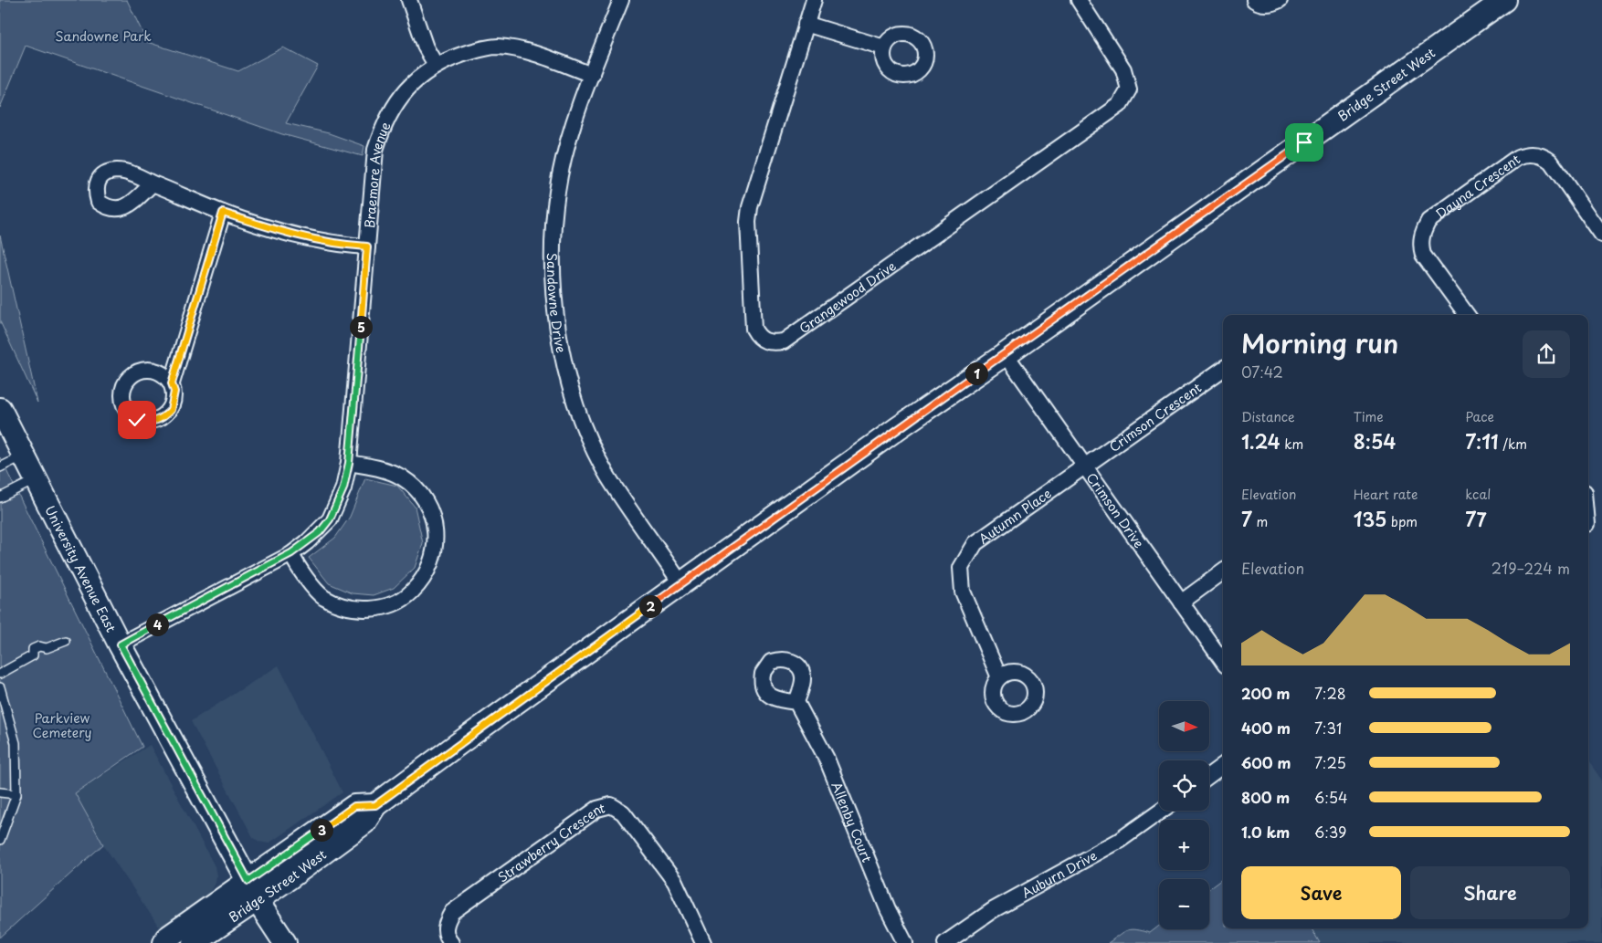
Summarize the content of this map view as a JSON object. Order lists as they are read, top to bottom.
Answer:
{
  "streets": {
    "main road": ["Bridge Street West", "University Avenue East"],
    "street": [
      "Braemore Avenue",
      "Dayna Crescent",
      "Grangewood Drive",
      "Sandowne Drive",
      "Crimson Crescent",
      "Crimson Drive",
      "Autumn Place",
      "Allenby Court",
      "Strawberry Crescent",
      "Auburn Drive"
    ]
  },
  "crossings": [
    ["Bridge Street West", "Sandowne Drive"],
    ["Bridge Street West", "Crimson Drive"],
    ["Bridge Street West", "University Avenue East"],
    ["Braemore Avenue", "Sandowne Drive"],
    ["Braemore Avenue", "University Avenue East"],
    ["Crimson Crescent", "Crimson Drive"],
    ["Crimson Crescent", "Autumn Place"],
    ["Crimson Drive", "Autumn Place"]
  ],
  "parks": ["Sandowne Park", "Parkview Cemetery"],
  "north": "right",
  "page": {
    "heading": ["Morning run", "07:42"],
    "pins": [
      "5",
      "1",
      "2",
      "4",
      "3"
    ],
    "stats": [
      ["Distance", "1.24 km"],
      ["Time", "8:54"],
      ["Pace", "7:11 /km"],
      ["Elevation", "7 m"],
      ["Heart rate", "135 bpm"],
      ["kcal", "77"]
    ],
    "chart": ["Elevation", "219–224 m"],
    "list": [
      {
        "name": "200 m",
        "note": "7:28"
      },
      {
        "name": "400 m",
        "note": "7:31"
      },
      {
        "name": "600 m",
        "note": "7:25"
      },
      {
        "name": "800 m",
        "note": "6:54"
      },
      {
        "name": "1.0 km",
        "note": "6:39"
      }
    ],
    "map_buttons": ["+", "−"],
    "buttons": ["Save", "Share"]
  }
}
